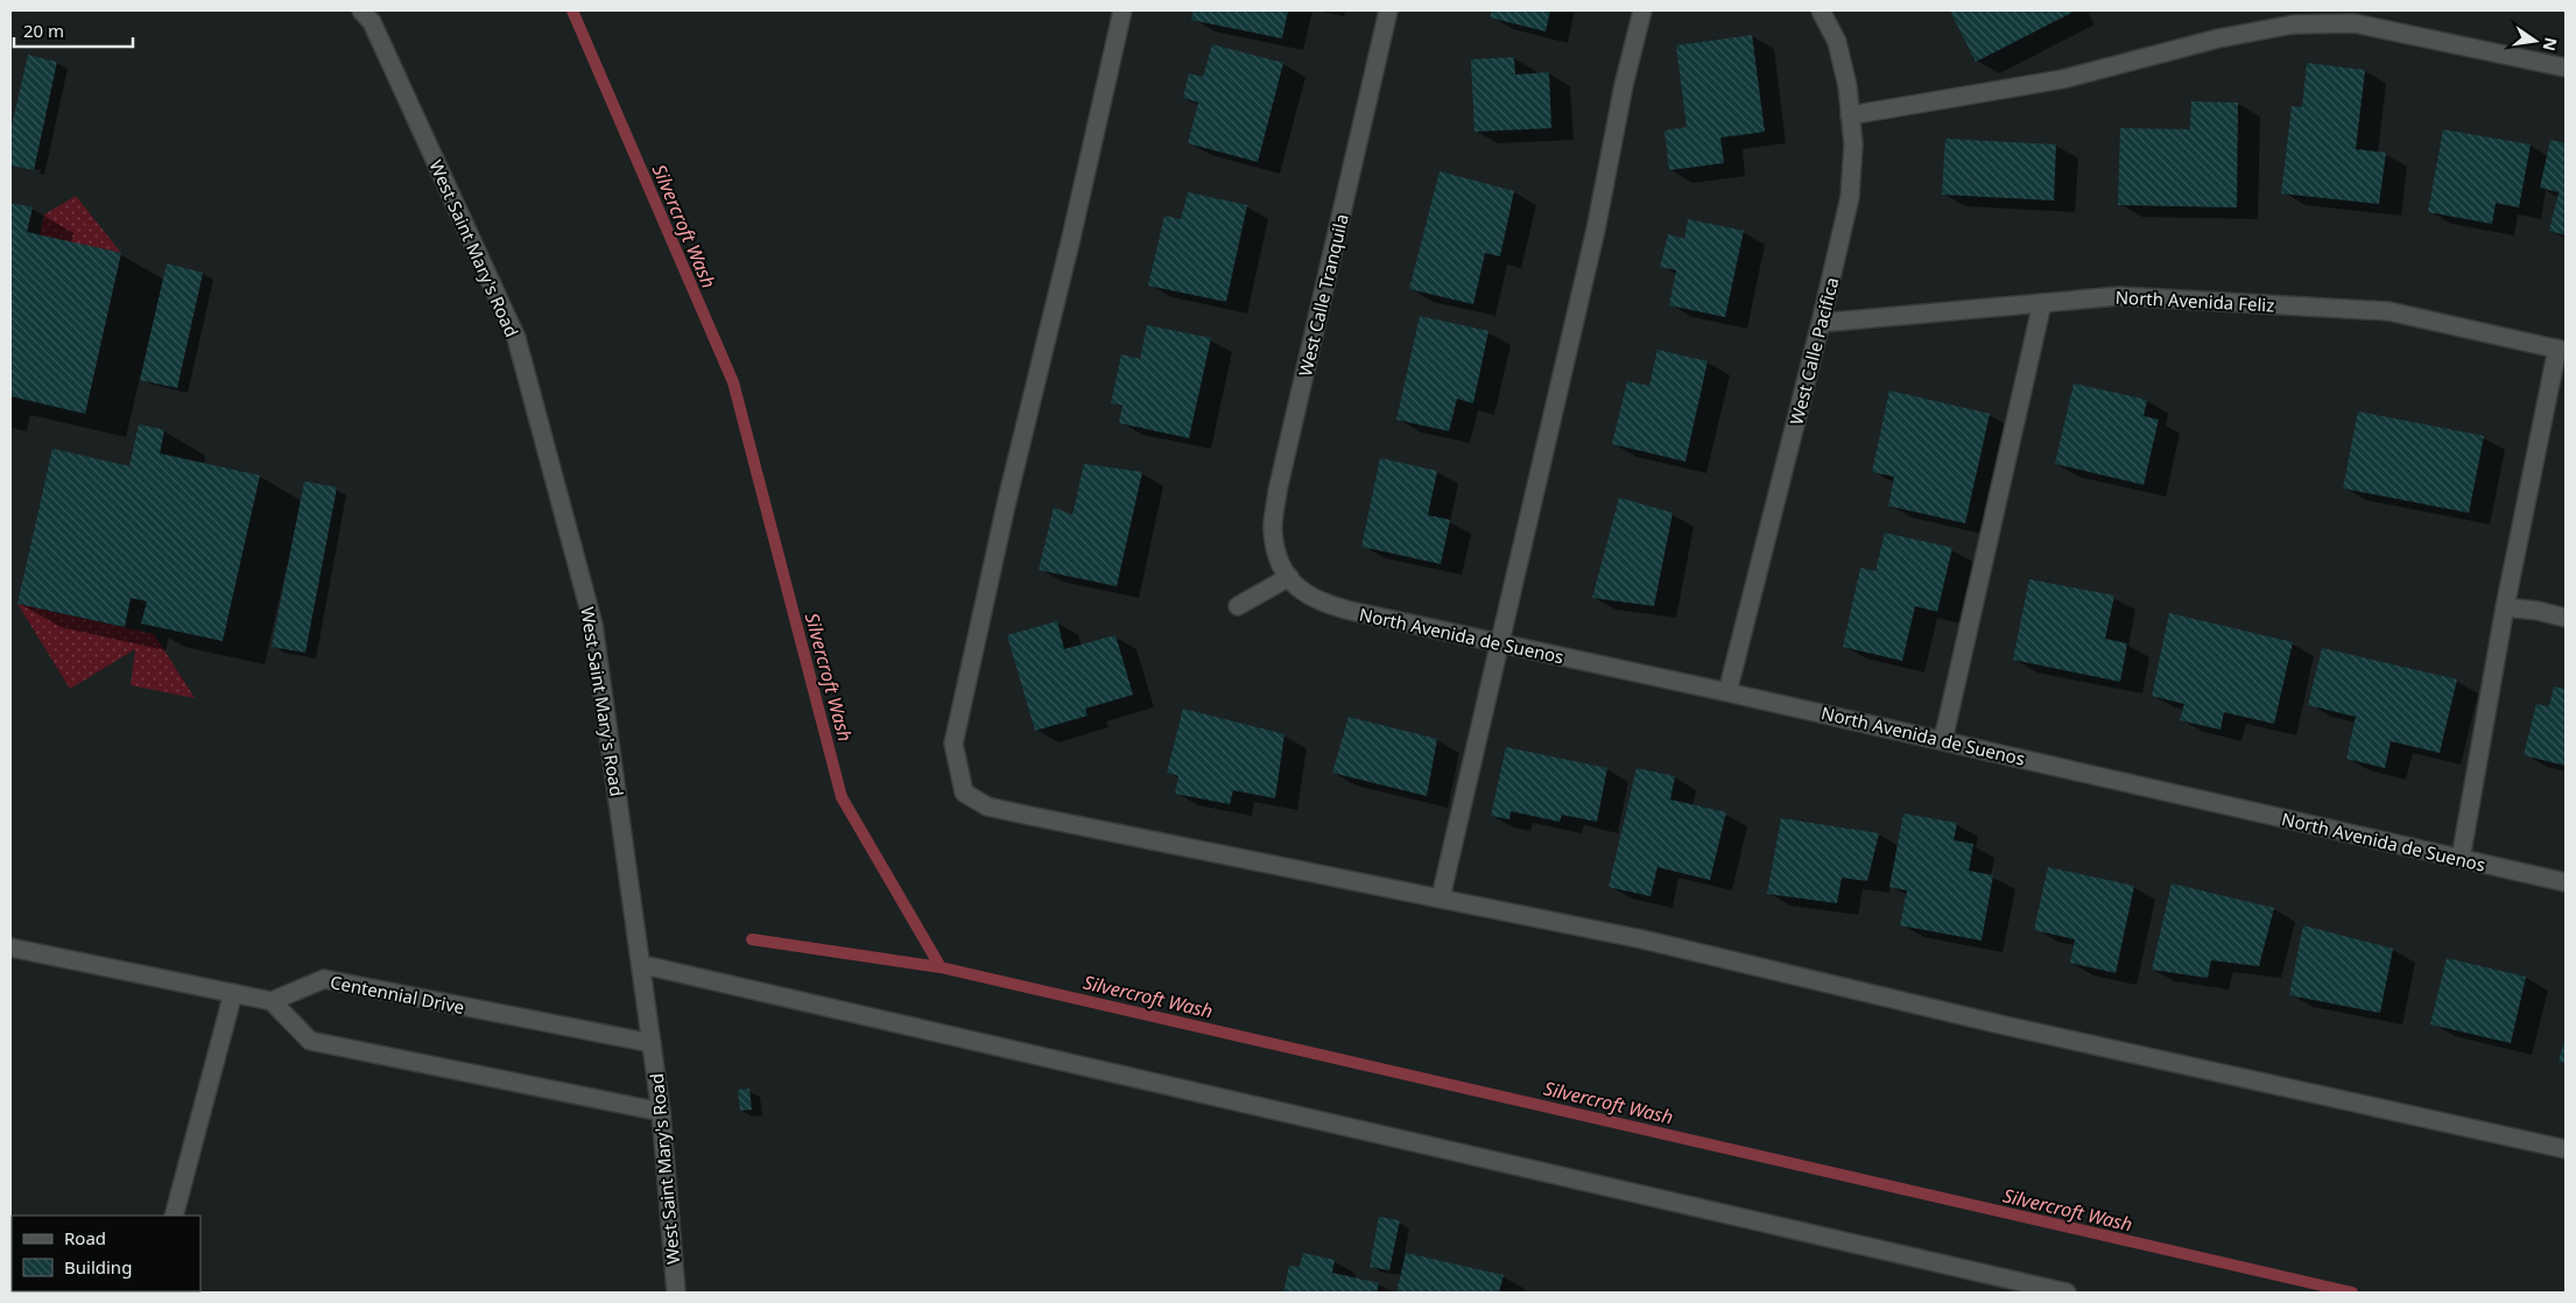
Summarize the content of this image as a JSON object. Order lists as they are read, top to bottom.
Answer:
{
  "streets": {
    "street": [
      "West Saint Mary's Road",
      "West Calle Tranquila",
      "North Avenida Feliz",
      "West Calle Pacifica",
      "North Avenida de Suenos",
      "Centennial Drive"
    ]
  },
  "crossings": [
    ["West Saint Mary's Road", "Centennial Drive"],
    ["West Calle Tranquila", "North Avenida de Suenos"],
    ["North Avenida Feliz", "West Calle Pacifica"],
    ["West Calle Pacifica", "North Avenida de Suenos"]
  ],
  "water": ["Silvercroft Wash"],
  "legend": ["Road", "Building"],
  "scale_bar": "20 m",
  "north": "right"
}
